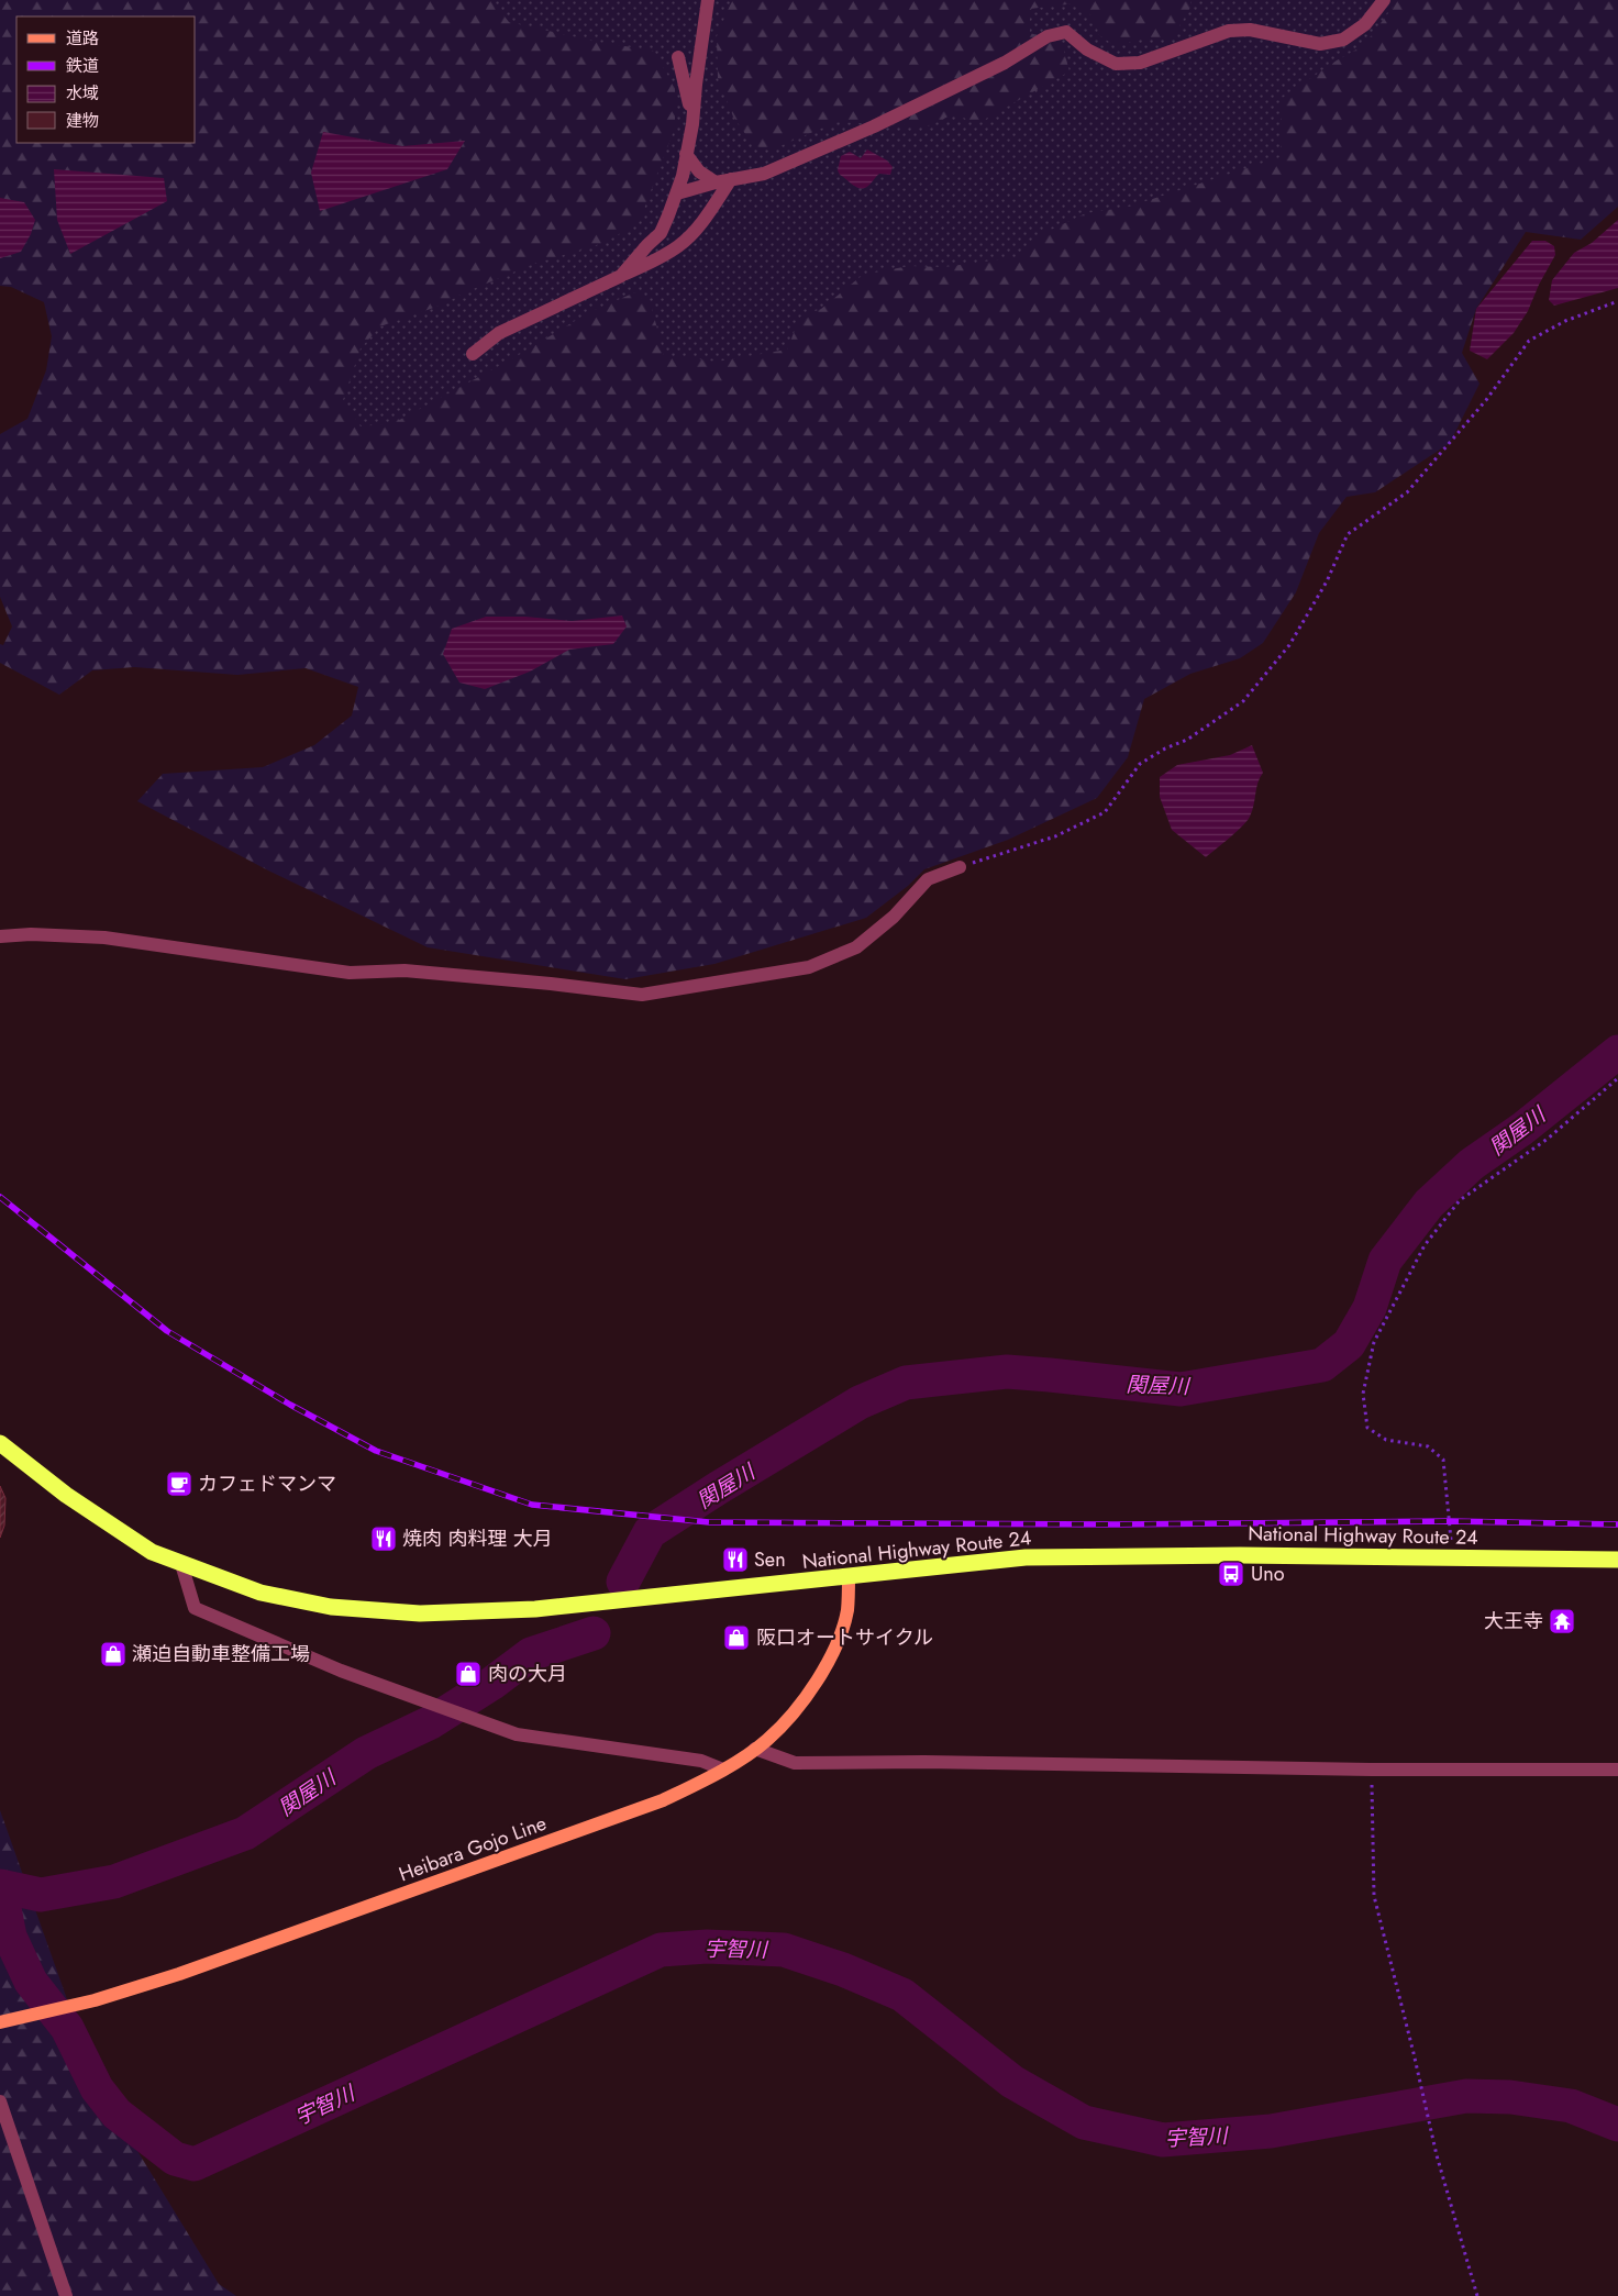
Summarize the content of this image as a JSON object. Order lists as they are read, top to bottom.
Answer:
{
  "streets": {
    "highway": ["National Highway Route 24"],
    "main road": ["Heibara Gojo Line"]
  },
  "crossings": [
    ["National Highway Route 24", "Heibara Gojo Line"]
  ],
  "water": ["関屋川", "宇智川"],
  "places": {
    "cafe": ["カフェドマンマ"],
    "restaurant": ["焼肉 肉料理 大月", "Sen"],
    "bus stop": ["Uno"],
    "temple": ["大王寺"],
    "shop": ["阪口オートサイクル", "瀬迫自動車整備工場", "肉の大月"]
  },
  "legend": [
    "道路",
    "鉄道",
    "水域",
    "建物"
  ]
}
